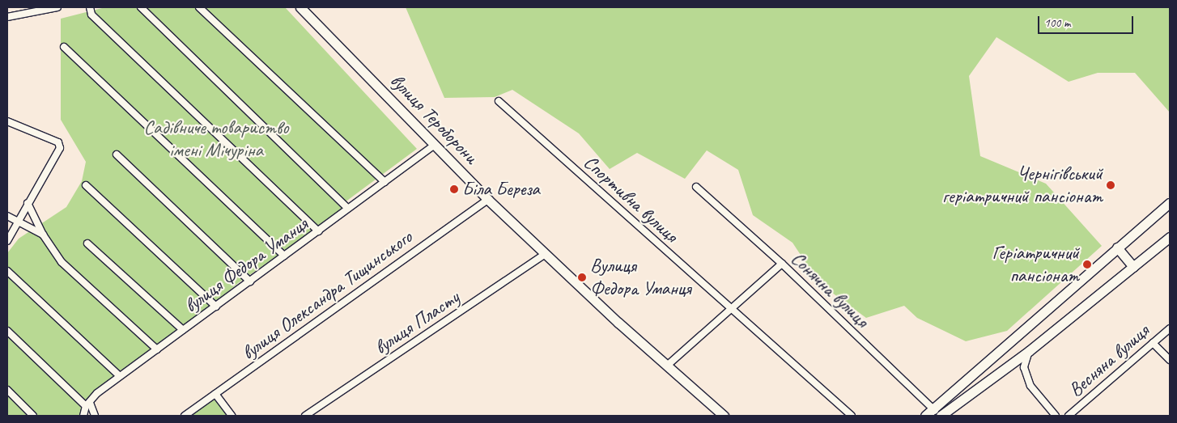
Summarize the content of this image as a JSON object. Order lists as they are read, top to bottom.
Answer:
{
  "streets": {
    "main road": ["вулиця Тероборони"],
    "street": [
      "Спортивна вулиця",
      "вулиця Федора Уманця",
      "Сонячна вулиця",
      "вулиця Олександра Тищинського",
      "вулиця Пласту",
      "Весняна вулиця"
    ]
  },
  "crossings": [
    ["вулиця Тероборони", "вулиця Федора Уманця"],
    ["вулиця Тероборони", "вулиця Олександра Тищинського"],
    ["вулиця Тероборони", "вулиця Пласту"]
  ],
  "parks": ["Садівниче товариство імені Мічуріна"],
  "places": [
    "Чернігівський геріатричний пансіонат",
    "Біла Береза",
    "Геріатричний пансіонат",
    "Вулиця Федора Уманця"
  ],
  "scale_bar": "100 m"
}
